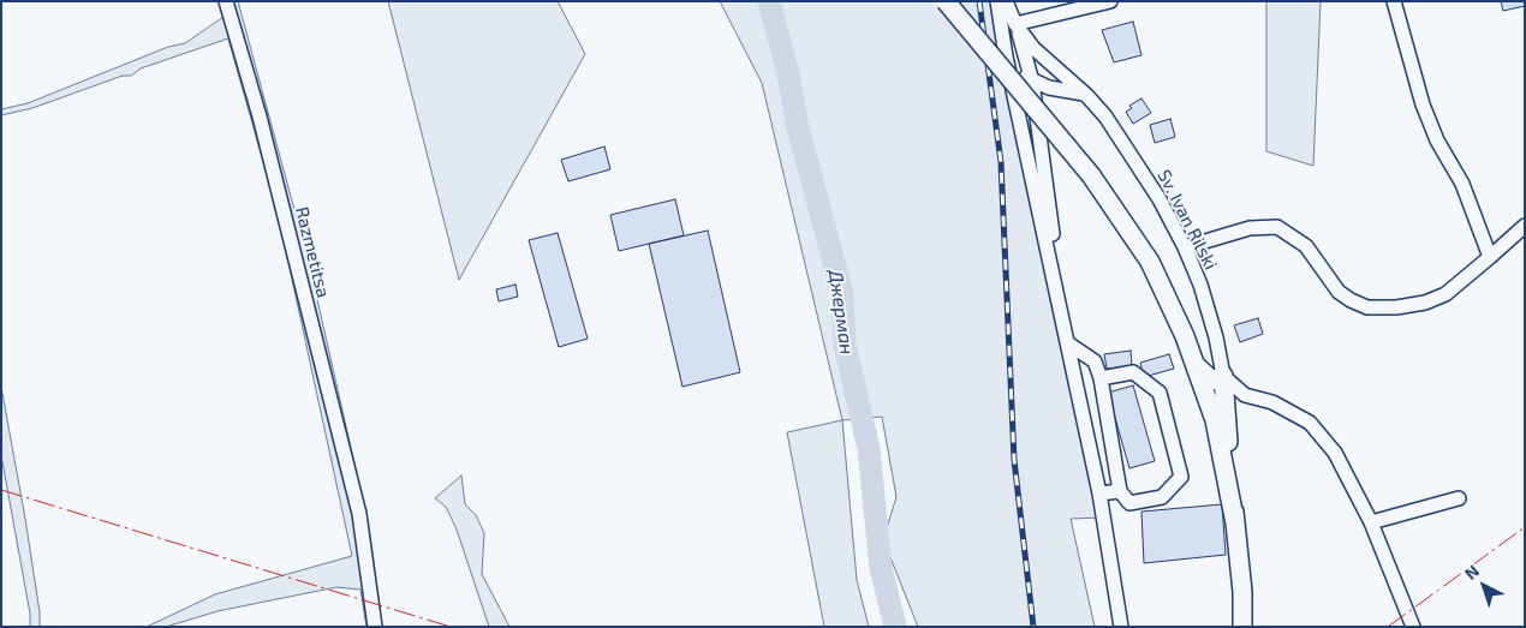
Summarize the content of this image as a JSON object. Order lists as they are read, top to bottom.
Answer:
{
  "streets": {
    "street": ["Sv. Ivan Rilski", "Razmetitsa"]
  },
  "water": ["Джерман"],
  "north": "top left"
}
